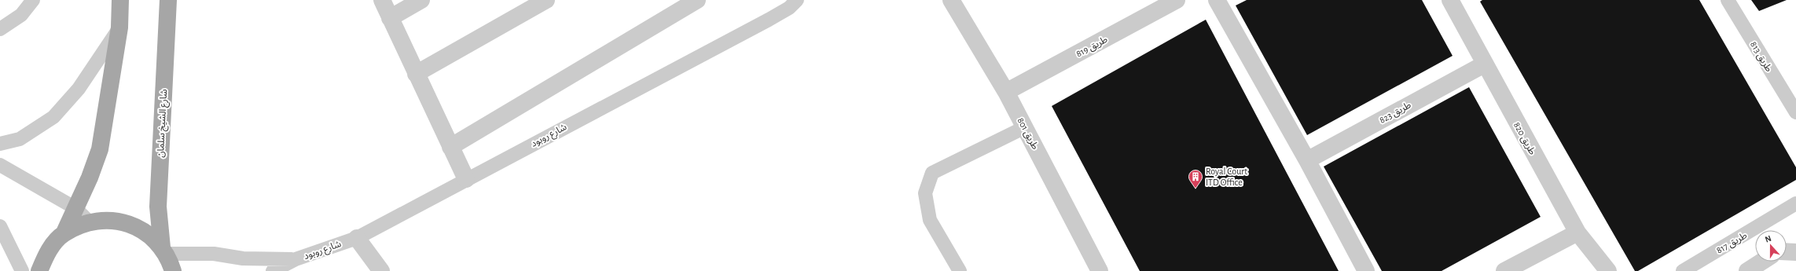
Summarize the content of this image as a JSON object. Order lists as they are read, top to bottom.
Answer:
{
  "streets": {
    "main road": ["شارع الشيخ سلمان"],
    "street": [
      "طريق 819",
      "طريق 823",
      "طريق 801",
      "طريق 820"
    ],
    "lane": ["طريق 813", "شارع روبود", "طريق 817"]
  },
  "crossings": [
    ["طريق 819", "طريق 801"],
    ["طريق 823", "طريق 820"],
    ["شارع الشيخ سلمان", "شارع روبود"]
  ],
  "places": {
    "building": ["Royal Court ITD Office"]
  },
  "north": "top"
}
